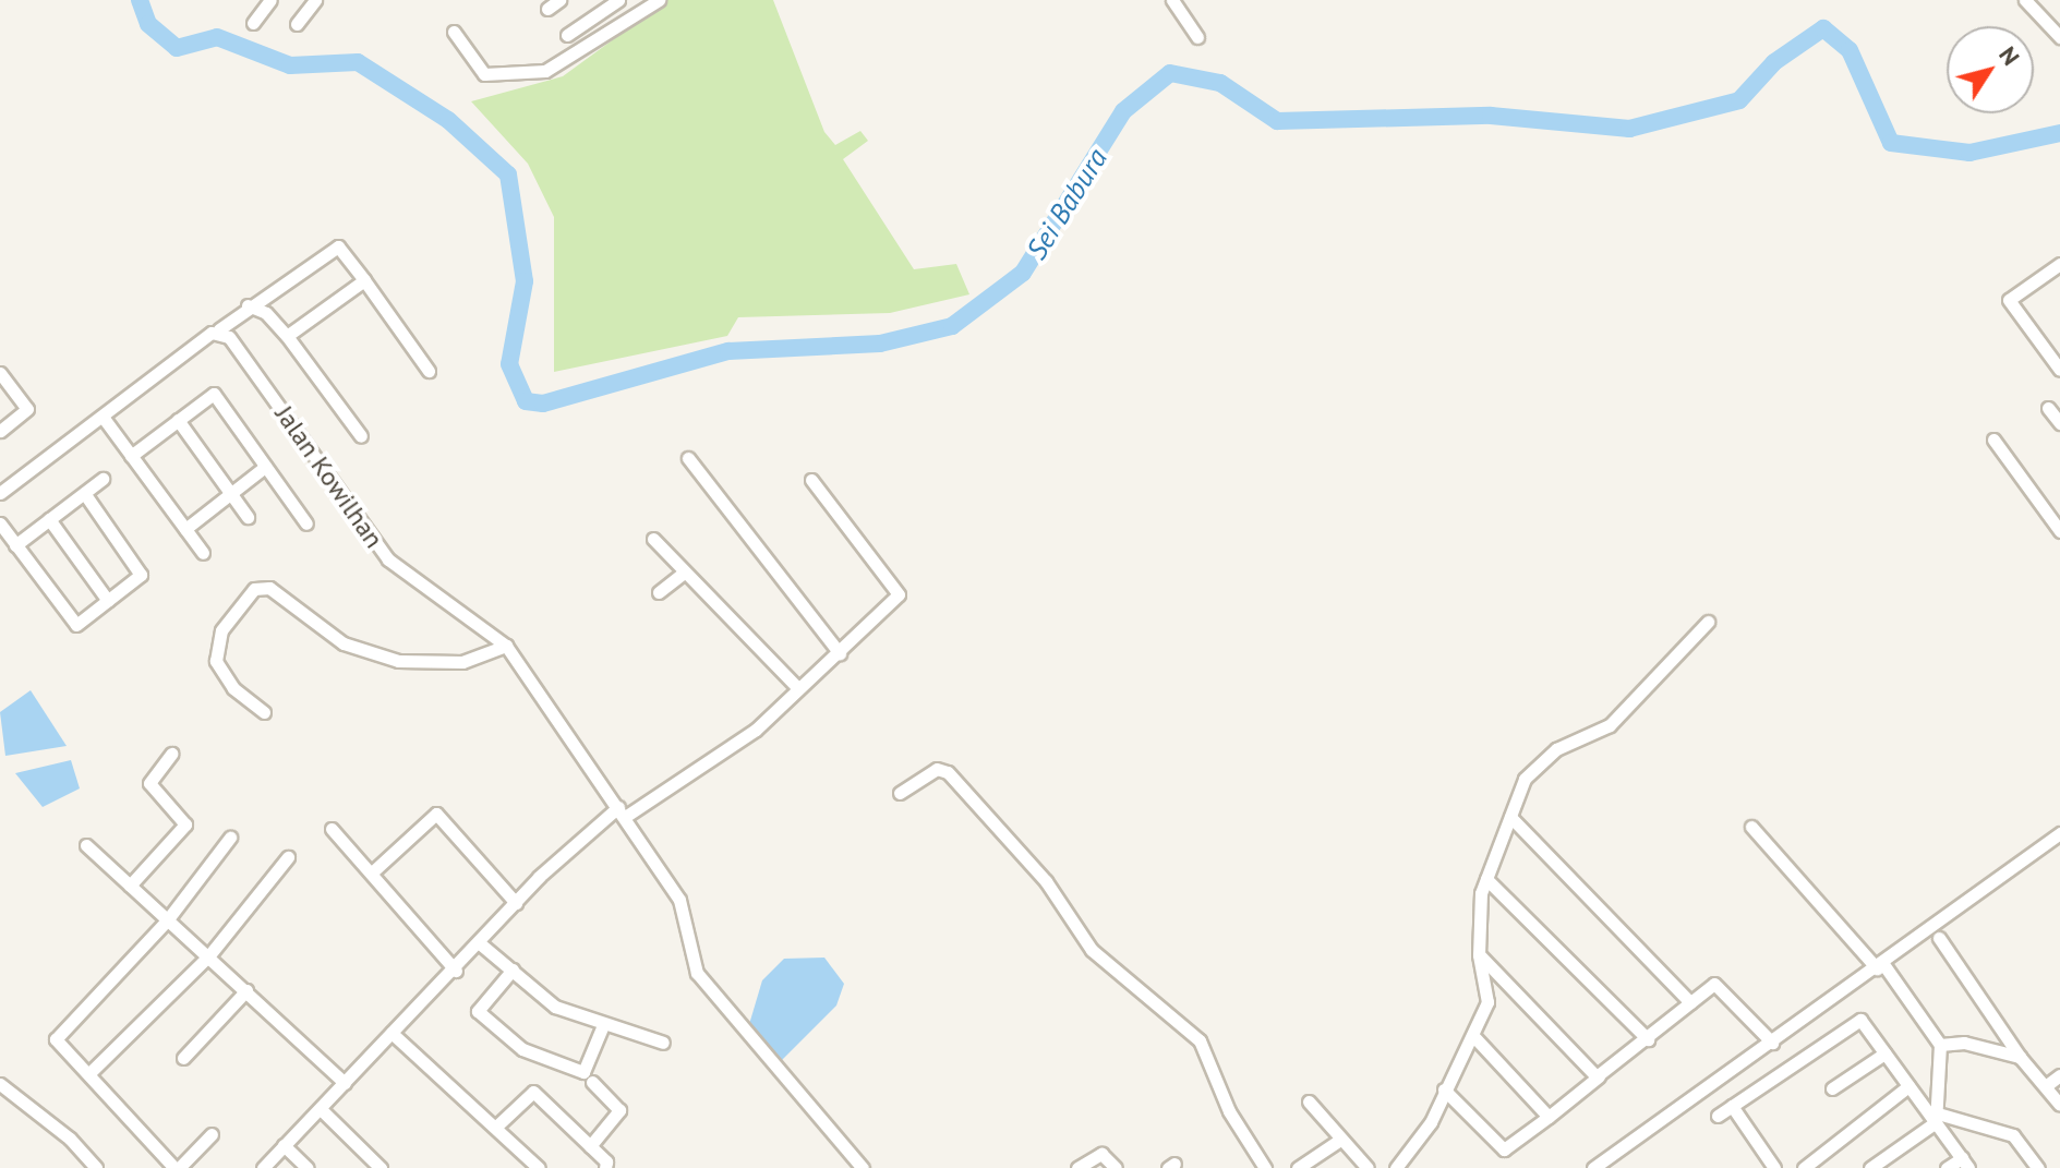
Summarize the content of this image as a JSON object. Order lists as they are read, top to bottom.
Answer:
{
  "streets": {
    "street": ["Jalan Kowilhan"]
  },
  "water": ["Sei Babura"],
  "north": "top right"
}
